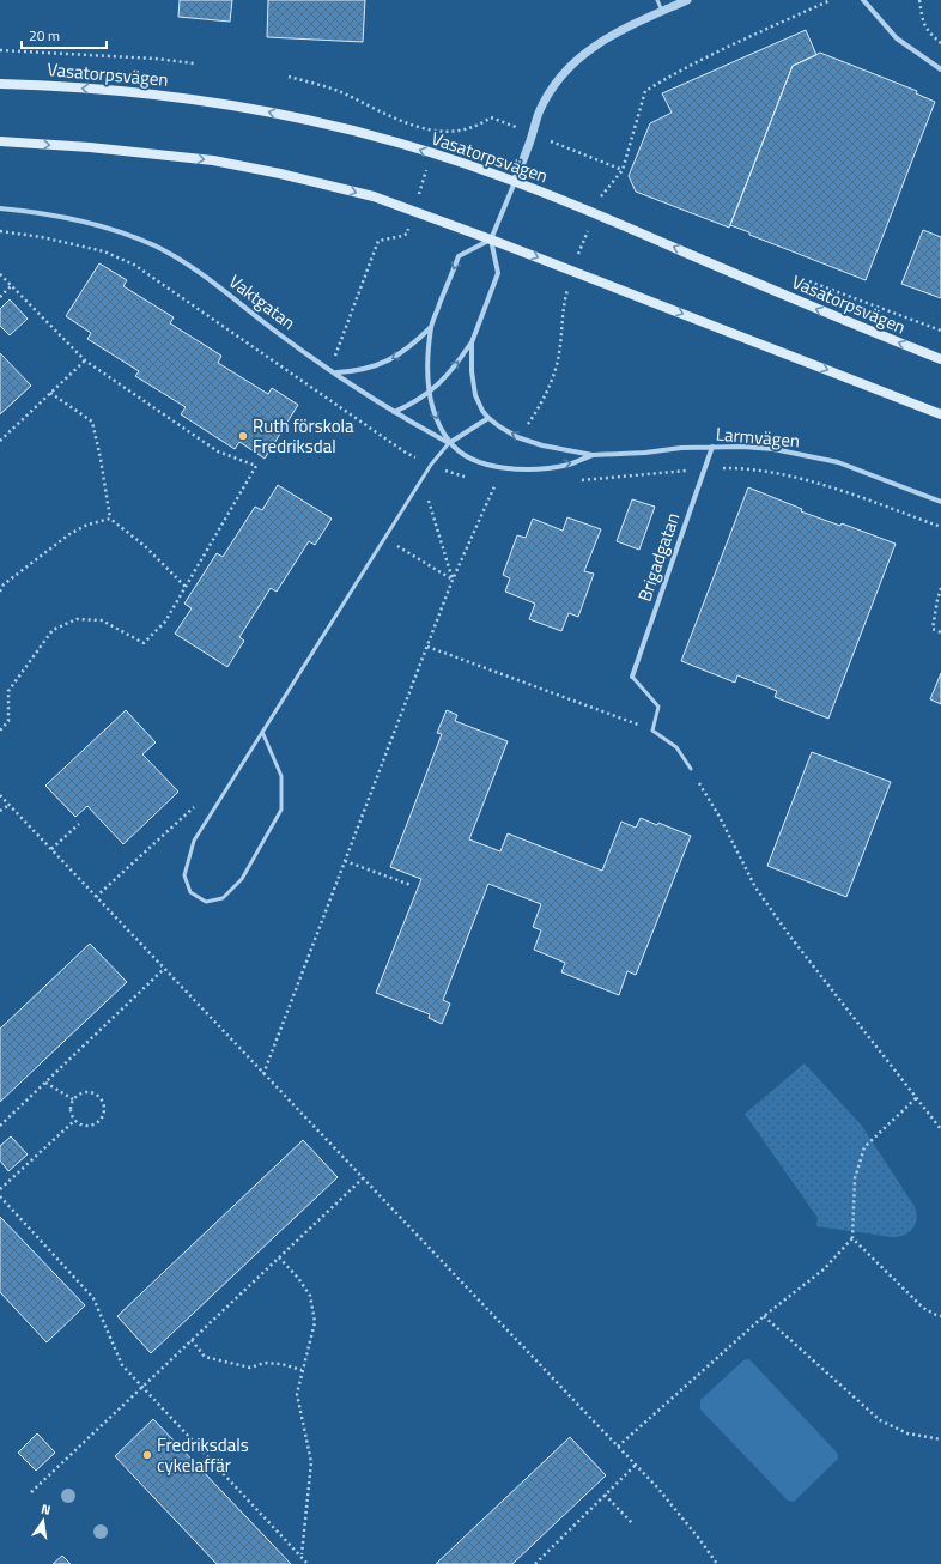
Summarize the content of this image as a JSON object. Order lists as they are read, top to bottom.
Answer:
{
  "streets": {
    "main road": ["Vasatorpsvägen"],
    "street": ["Vaktgatan", "Larmvägen", "Brigadgatan"]
  },
  "crossings": [
    ["Vaktgatan", "Larmvägen"],
    ["Larmvägen", "Brigadgatan"]
  ],
  "places": ["Ruth förskola Fredriksdal", "Fredriksdals cykelaffär"],
  "scale_bar": "20 m",
  "north": "top"
}
